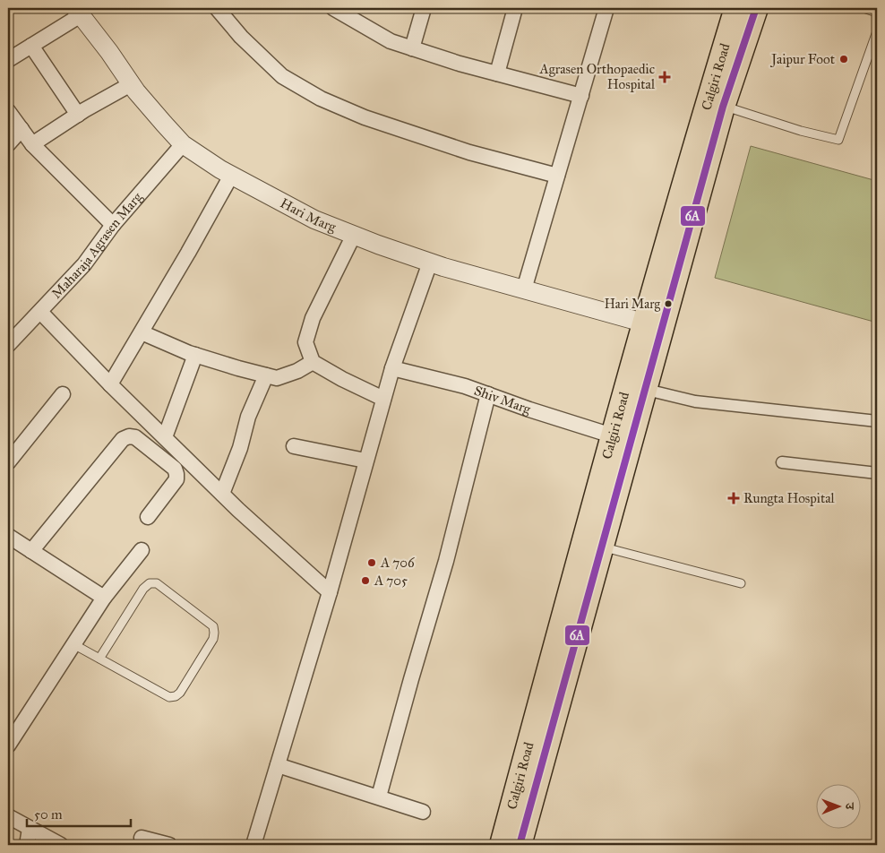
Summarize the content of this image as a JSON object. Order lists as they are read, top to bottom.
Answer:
{
  "streets": {
    "main road": ["Calgiri Road"],
    "street": ["Hari Marg", "Maharaja Agrasen Marg", "Shiv Marg"]
  },
  "crossings": [
    ["Calgiri Road", "Hari Marg"],
    ["Calgiri Road", "Shiv Marg"],
    ["Hari Marg", "Maharaja Agrasen Marg"]
  ],
  "places": {
    "other": [
      "Jaipur Foot",
      "Hari Marg",
      "A 706",
      "A 705"
    ],
    "health": ["Agrasen Orthopaedic Hospital", "Rungta Hospital"]
  },
  "lines": ["transit line 6A"],
  "scale_bar": "50 m",
  "north": "right"
}
